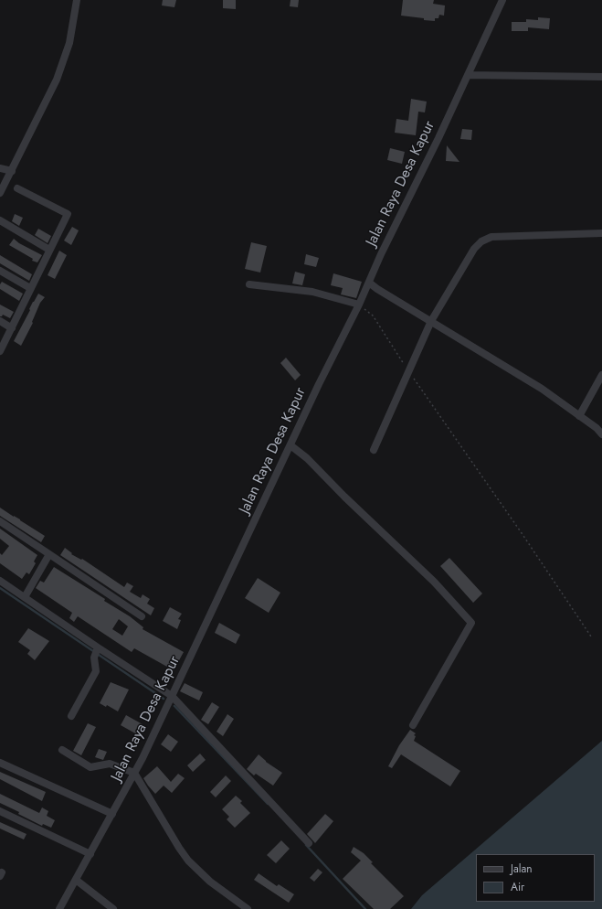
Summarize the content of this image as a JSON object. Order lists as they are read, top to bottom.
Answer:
{
  "streets": {
    "street": ["Jalan Raya Desa Kapur"]
  },
  "legend": ["Jalan", "Air"]
}
